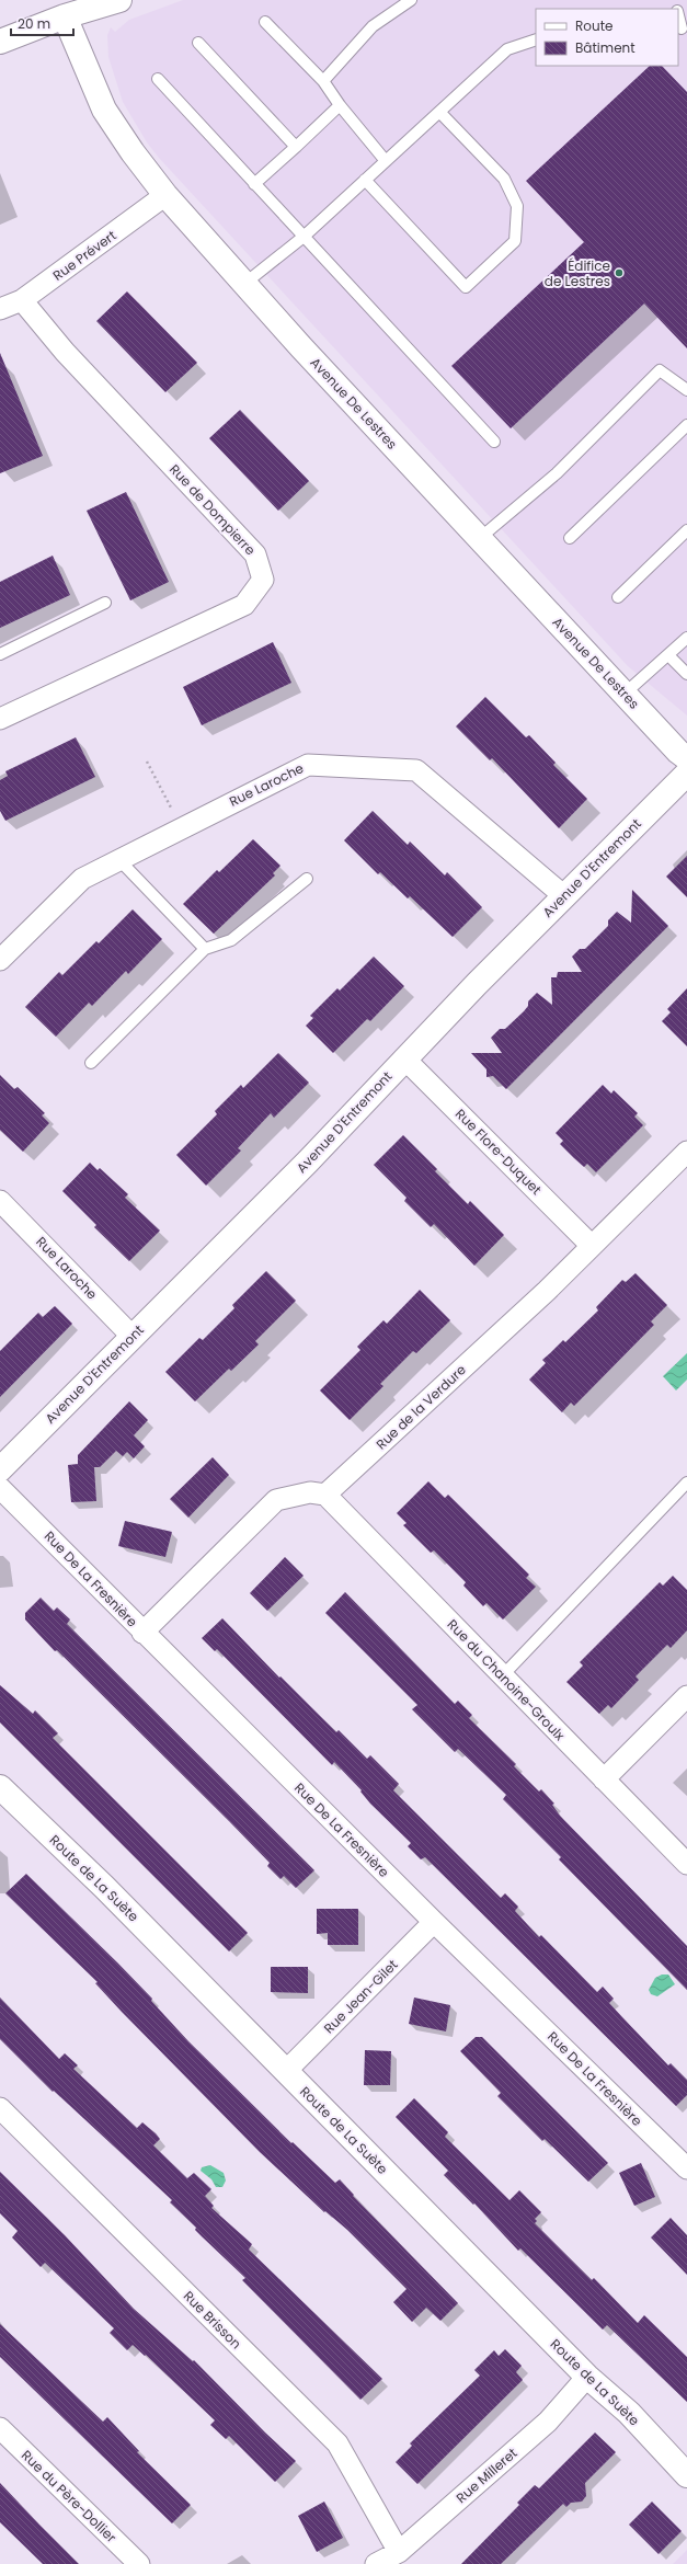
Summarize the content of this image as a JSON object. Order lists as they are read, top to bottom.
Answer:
{
  "streets": {
    "street": [
      "Rue Prévert",
      "Avenue De Lestres",
      "Rue de Dompierre",
      "Rue Laroche",
      "Avenue D'Entremont",
      "Rue Flore-Duquet",
      "Rue de la Verdure",
      "Rue De La Fresnière",
      "Rue du Chanoine-Groulx",
      "Route de La Suète",
      "Rue Jean-Gilet",
      "Rue Brisson",
      "Rue Milleret",
      "Rue du Père-Dollier"
    ]
  },
  "crossings": [
    ["Rue Prévert", "Avenue De Lestres"],
    ["Rue Prévert", "Rue de Dompierre"],
    ["Avenue De Lestres", "Avenue D'Entremont"],
    ["Rue Laroche", "Avenue D'Entremont"],
    ["Avenue D'Entremont", "Rue Flore-Duquet"],
    ["Rue Flore-Duquet", "Rue de la Verdure"],
    ["Rue de la Verdure", "Rue du Chanoine-Groulx"],
    ["Rue De La Fresnière", "Rue Jean-Gilet"],
    ["Route de La Suète", "Rue Jean-Gilet"],
    ["Route de La Suète", "Rue Milleret"],
    ["Rue Brisson", "Rue Milleret"]
  ],
  "places": ["Édifice de Lestres"],
  "legend": ["Route", "Bâtiment"],
  "scale_bar": "20 m"
}
